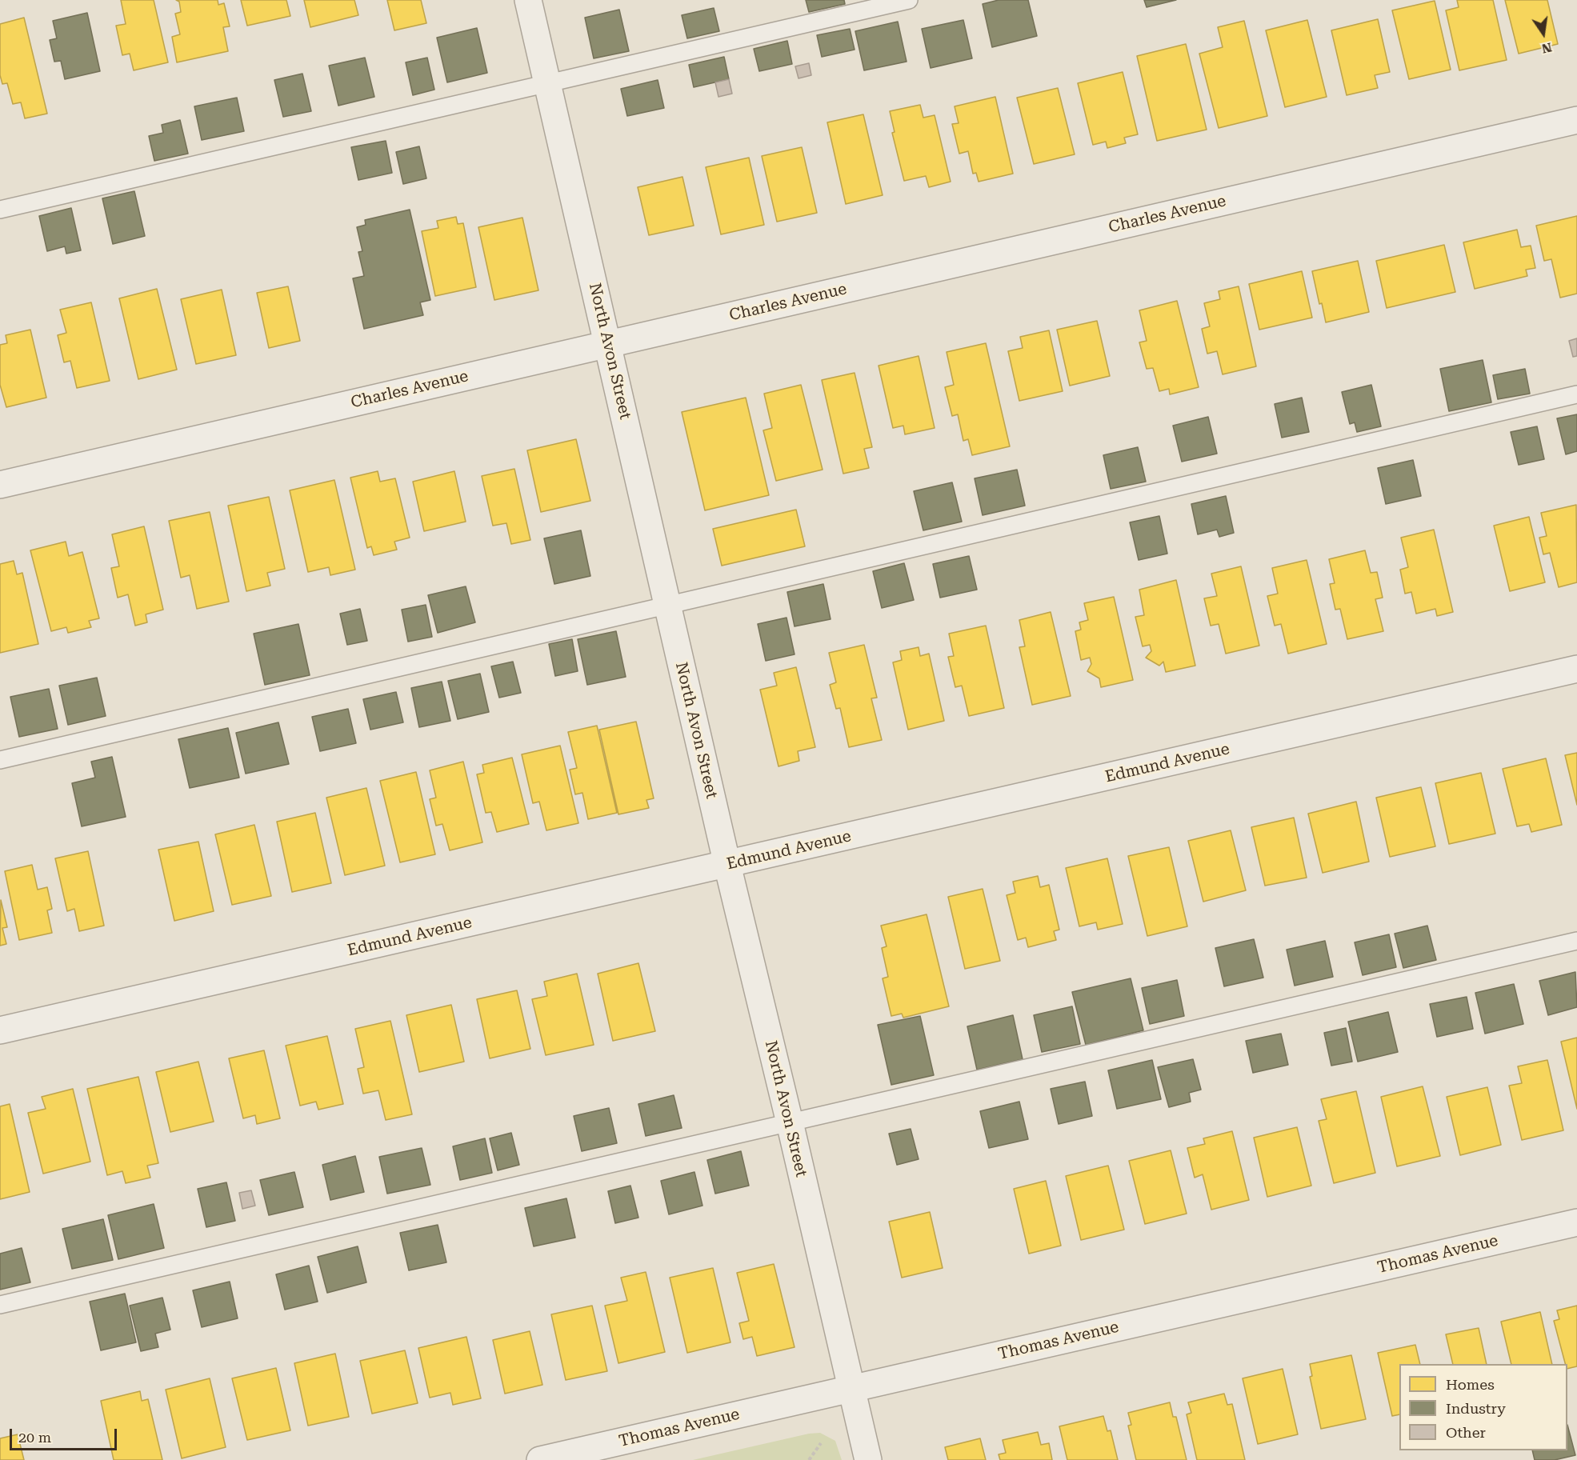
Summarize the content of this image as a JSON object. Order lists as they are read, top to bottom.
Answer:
{
  "streets": {
    "street": [
      "Charles Avenue",
      "North Avon Street",
      "Edmund Avenue",
      "Thomas Avenue"
    ]
  },
  "crossings": [
    ["Charles Avenue", "North Avon Street"],
    ["North Avon Street", "Edmund Avenue"],
    ["North Avon Street", "Thomas Avenue"]
  ],
  "legend": ["Homes", "Industry", "Other"],
  "scale_bar": "20 m",
  "north": "bottom"
}
